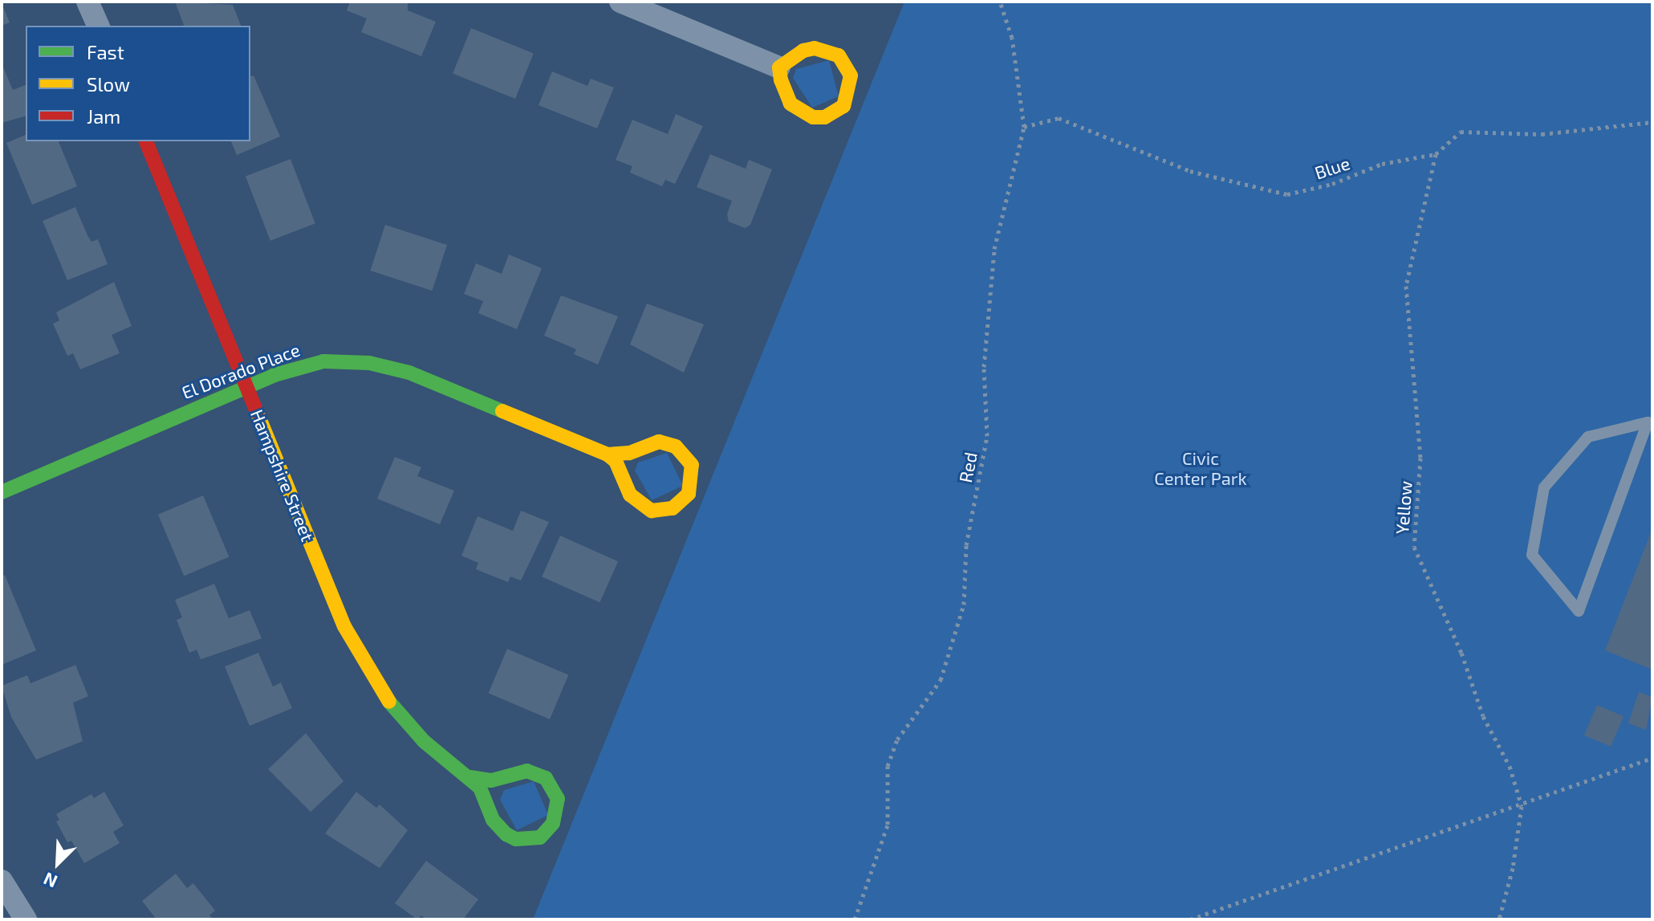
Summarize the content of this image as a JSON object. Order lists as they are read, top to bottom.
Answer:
{
  "streets": {
    "street": ["El Dorado Place", "Hampshire Street"],
    "path": ["Blue", "Red", "Yellow"]
  },
  "crossings": [
    ["Blue", "Red"],
    ["Blue", "Yellow"],
    ["El Dorado Place", "Hampshire Street"]
  ],
  "parks": ["Civic Center Park"],
  "legend": ["Fast", "Slow", "Jam"],
  "north": "bottom left"
}
